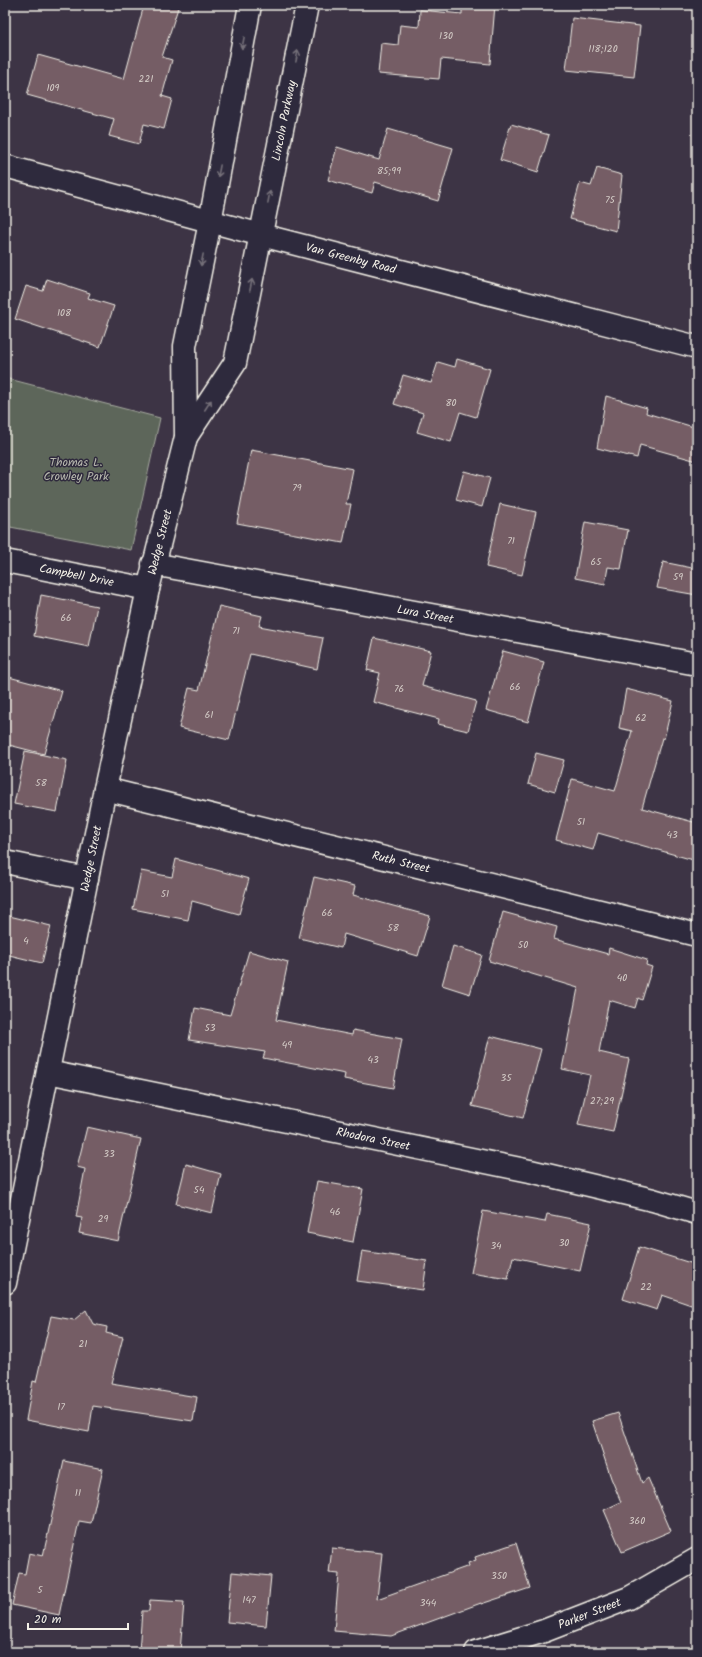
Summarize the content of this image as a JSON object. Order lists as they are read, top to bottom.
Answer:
{
  "streets": {
    "street": [
      "Lincoln Parkway",
      "Van Greenby Road",
      "Wedge Street",
      "Campbell Drive",
      "Lura Street",
      "Ruth Street",
      "Rhodora Street",
      "Parker Street"
    ]
  },
  "crossings": [
    ["Lincoln Parkway", "Van Greenby Road"],
    ["Lincoln Parkway", "Wedge Street"],
    ["Van Greenby Road", "Wedge Street"],
    ["Wedge Street", "Campbell Drive"],
    ["Wedge Street", "Lura Street"],
    ["Wedge Street", "Ruth Street"],
    ["Wedge Street", "Rhodora Street"]
  ],
  "parks": ["Thomas L. Crowley Park"],
  "house_numbers": [
    "130",
    "118;120",
    "221",
    "109",
    "85;99",
    "75",
    "108",
    "80",
    "79",
    "71",
    "65",
    "59",
    "66",
    "71",
    "66",
    "76",
    "61",
    "62",
    "58",
    "51",
    "43",
    "51",
    "66",
    "58",
    "4",
    "50",
    "40",
    "53",
    "49",
    "43",
    "35",
    "27;29",
    "33",
    "54",
    "46",
    "29",
    "30",
    "34",
    "22",
    "21",
    "17",
    "11",
    "360",
    "350",
    "5",
    "147",
    "344"
  ],
  "scale_bar": "20 m"
}
